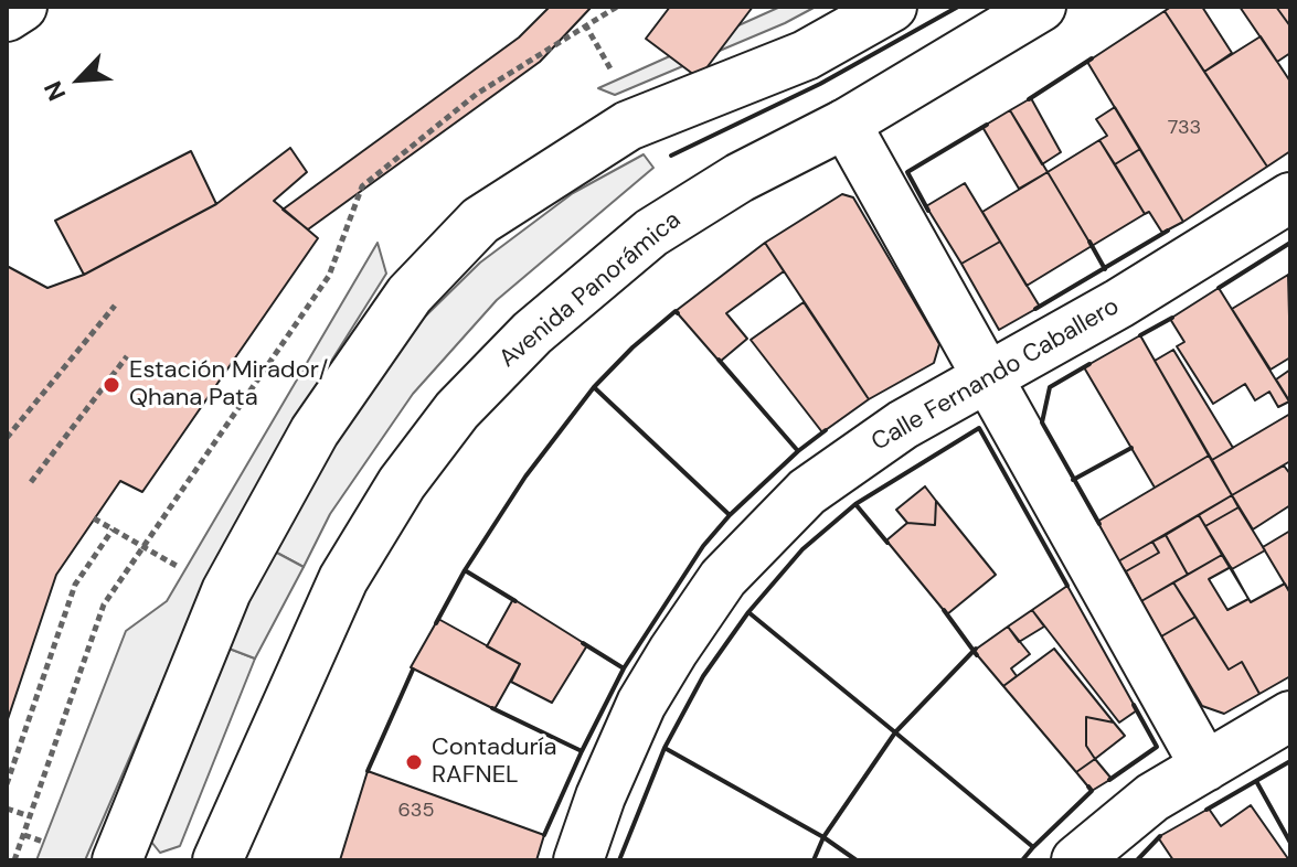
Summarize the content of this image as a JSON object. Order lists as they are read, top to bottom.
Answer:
{
  "streets": {
    "main road": ["Avenida Panorámica", "Calle Fernando Caballero"]
  },
  "places": ["Estación Mirador/ Qhana Pata", "Contaduría RAFNEL"],
  "house_numbers": ["733", "635"],
  "north": "bottom left"
}
